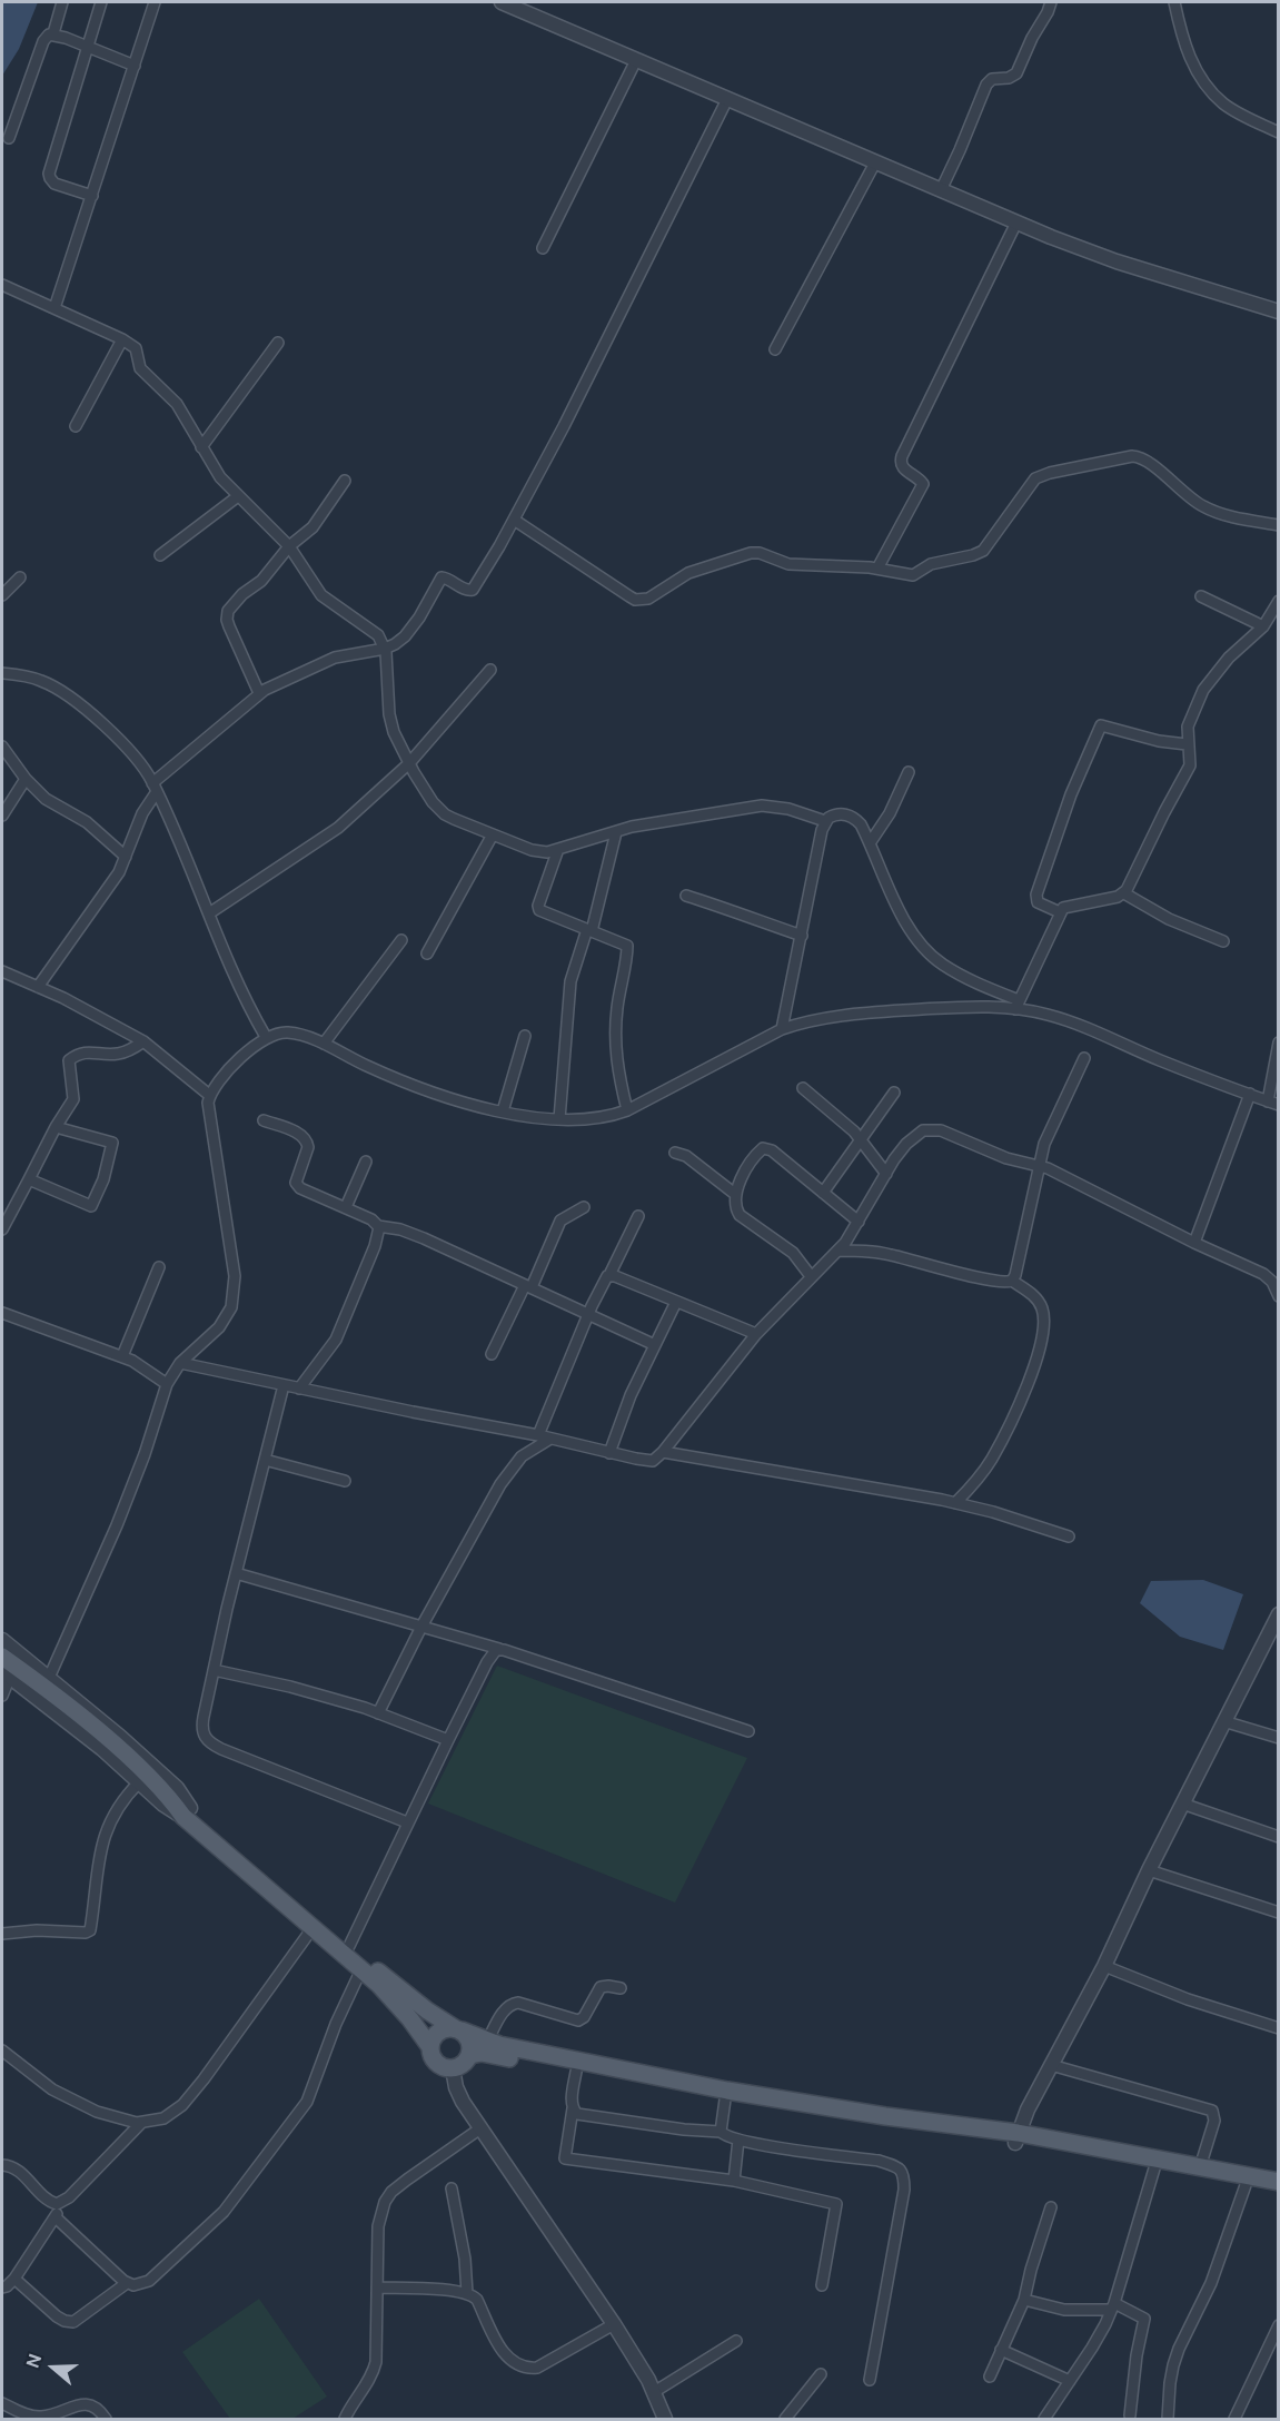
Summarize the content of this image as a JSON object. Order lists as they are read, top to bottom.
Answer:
{
  "north": "left"
}
